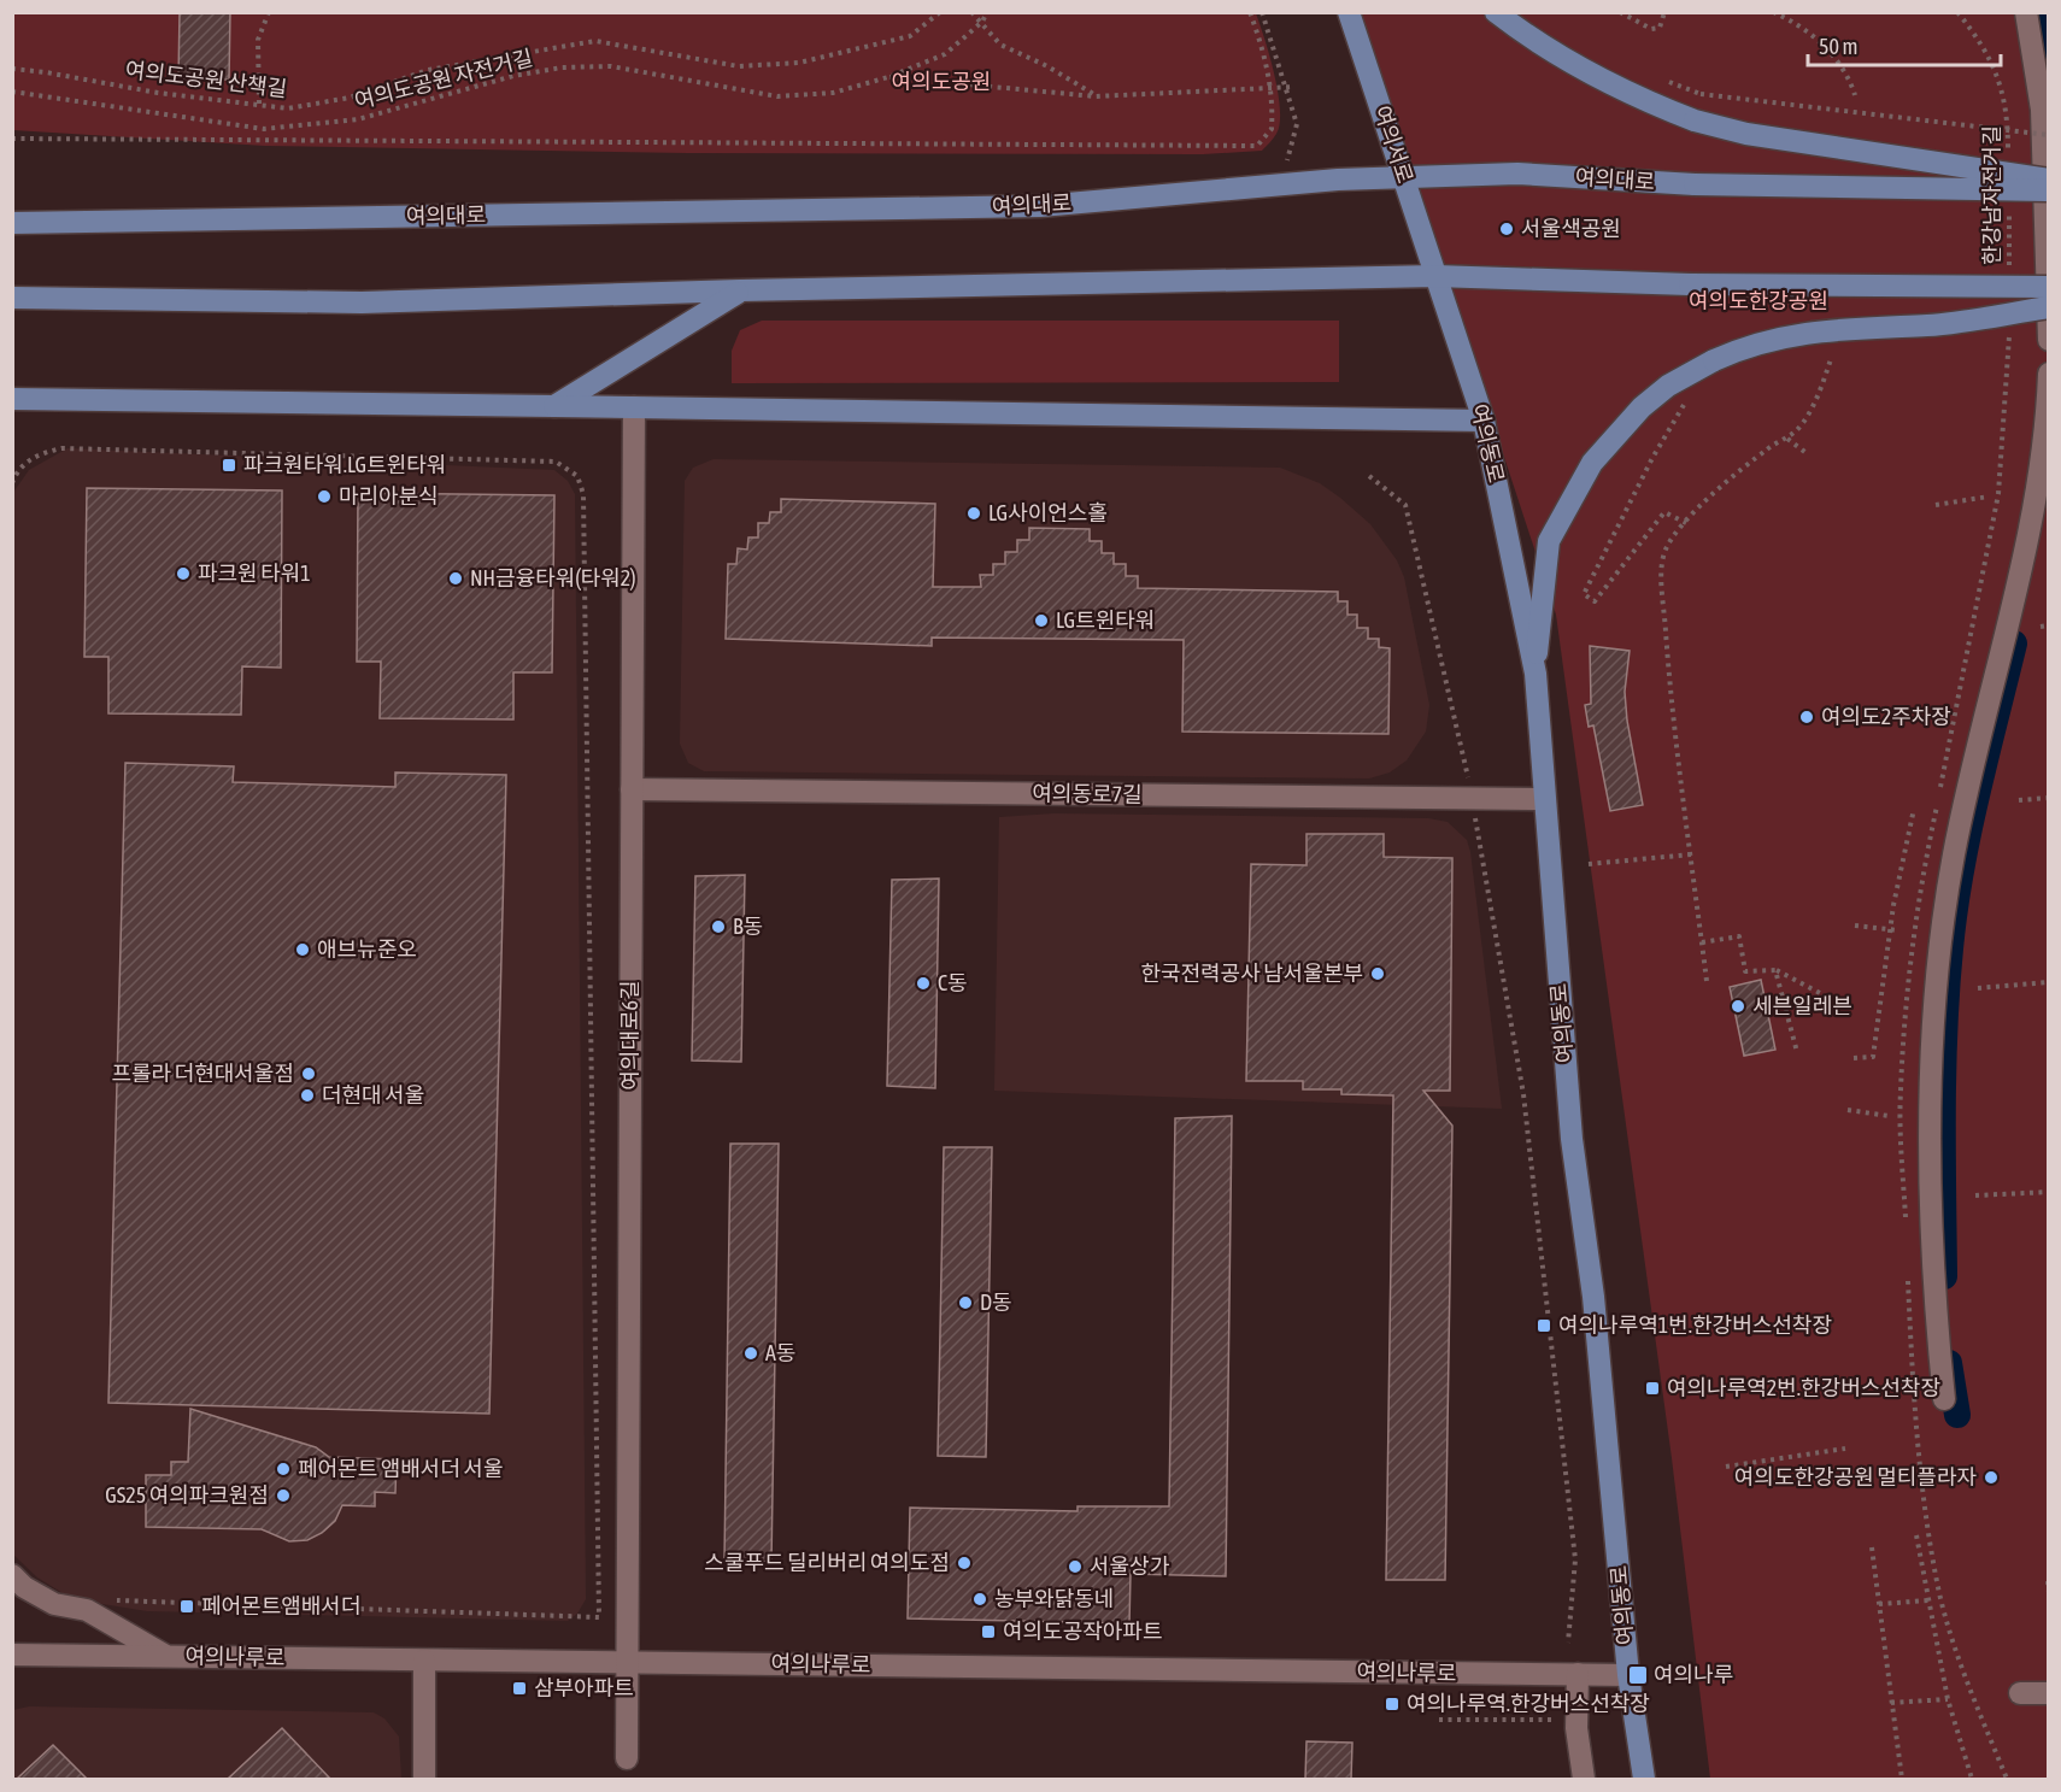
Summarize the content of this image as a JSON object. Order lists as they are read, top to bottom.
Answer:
{
  "streets": {
    "main road": ["여의서로", "여의대로", "여의동로"],
    "street": ["여의동로7길", "여의대로6길", "여의나루로"],
    "path": ["여의도공원 산책길", "여의도공원 자전거길", "한강남자전거길"]
  },
  "crossings": [
    ["여의서로", "여의대로"],
    ["여의서로", "여의동로"],
    ["여의동로", "여의동로7길"],
    ["여의동로", "여의나루로"],
    ["여의동로7길", "여의대로6길"],
    ["여의대로6길", "여의나루로"]
  ],
  "parks": ["여의도공원", "여의도한강공원"],
  "places": {
    "other": [
      "서울색공원",
      "마리아분식",
      "LG사이언스홀",
      "파크원 타워1",
      "NH금융타워(타워2)",
      "LG트윈타워",
      "여의도2주차장",
      "B동",
      "애브뉴준오",
      "한국전력공사 남서울본부",
      "C동",
      "세븐일레븐",
      "프롤라 더현대서울점",
      "더현대 서울",
      "D동",
      "A동",
      "페어몬트 앰배서더 서울",
      "여의도한강공원 멀티플라자",
      "GS25 여의파크원점",
      "스쿨푸드 딜리버리 여의도점",
      "서울상가",
      "농부와닭동네"
    ],
    "transit": [
      "파크원타워.LG트윈타워",
      "여의나루역1번.한강버스선착장",
      "여의나루역2번.한강버스선착장",
      "페어몬트앰배서더",
      "여의도공작아파트",
      "여의나루",
      "삼부아파트",
      "여의나루역.한강버스선착장"
    ]
  },
  "scale_bar": "50 m"
}
